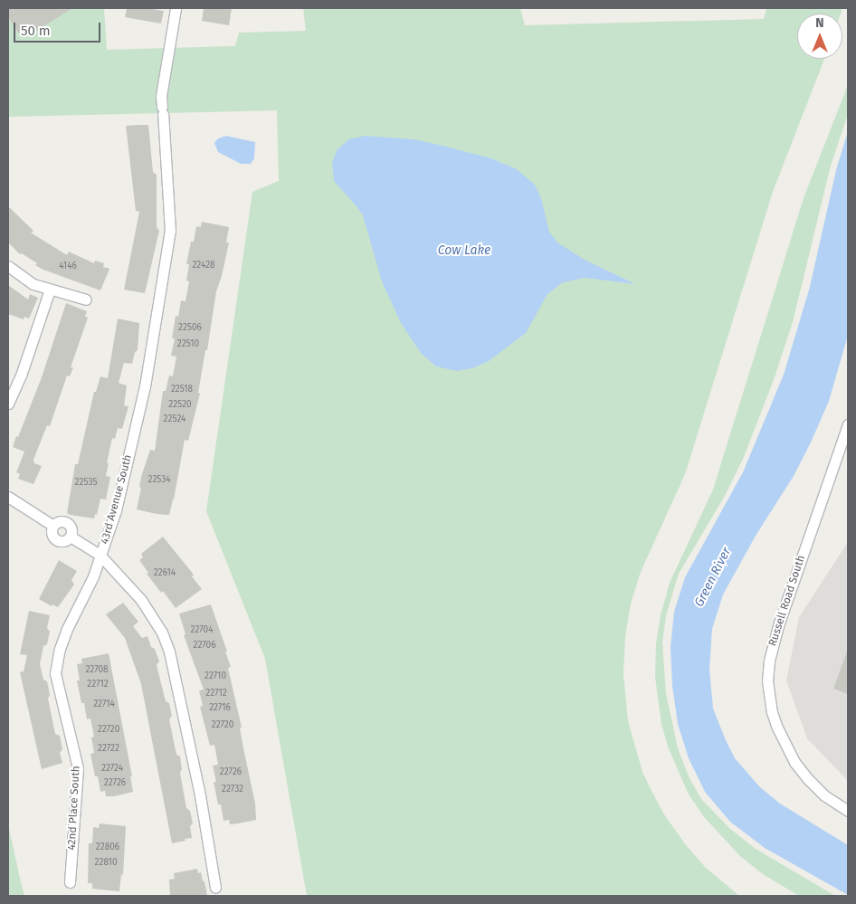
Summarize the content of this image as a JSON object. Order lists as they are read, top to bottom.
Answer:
{
  "streets": {
    "street": ["43rd Avenue South", "Russell Road South", "42nd Place South"]
  },
  "crossings": [
    ["43rd Avenue South", "42nd Place South"]
  ],
  "water": ["Cow Lake", "Green River"],
  "house_numbers": [
    "22428",
    "4146",
    "22506",
    "22510",
    "22518",
    "22520",
    "22524",
    "22534",
    "22535",
    "22614",
    "22704",
    "22706",
    "22708",
    "22710",
    "22712",
    "22712",
    "22714",
    "22716",
    "22720",
    "22720",
    "22722",
    "22724",
    "22726",
    "22726",
    "22732",
    "22806",
    "22810"
  ],
  "scale_bar": "50 m",
  "north": "top"
}
